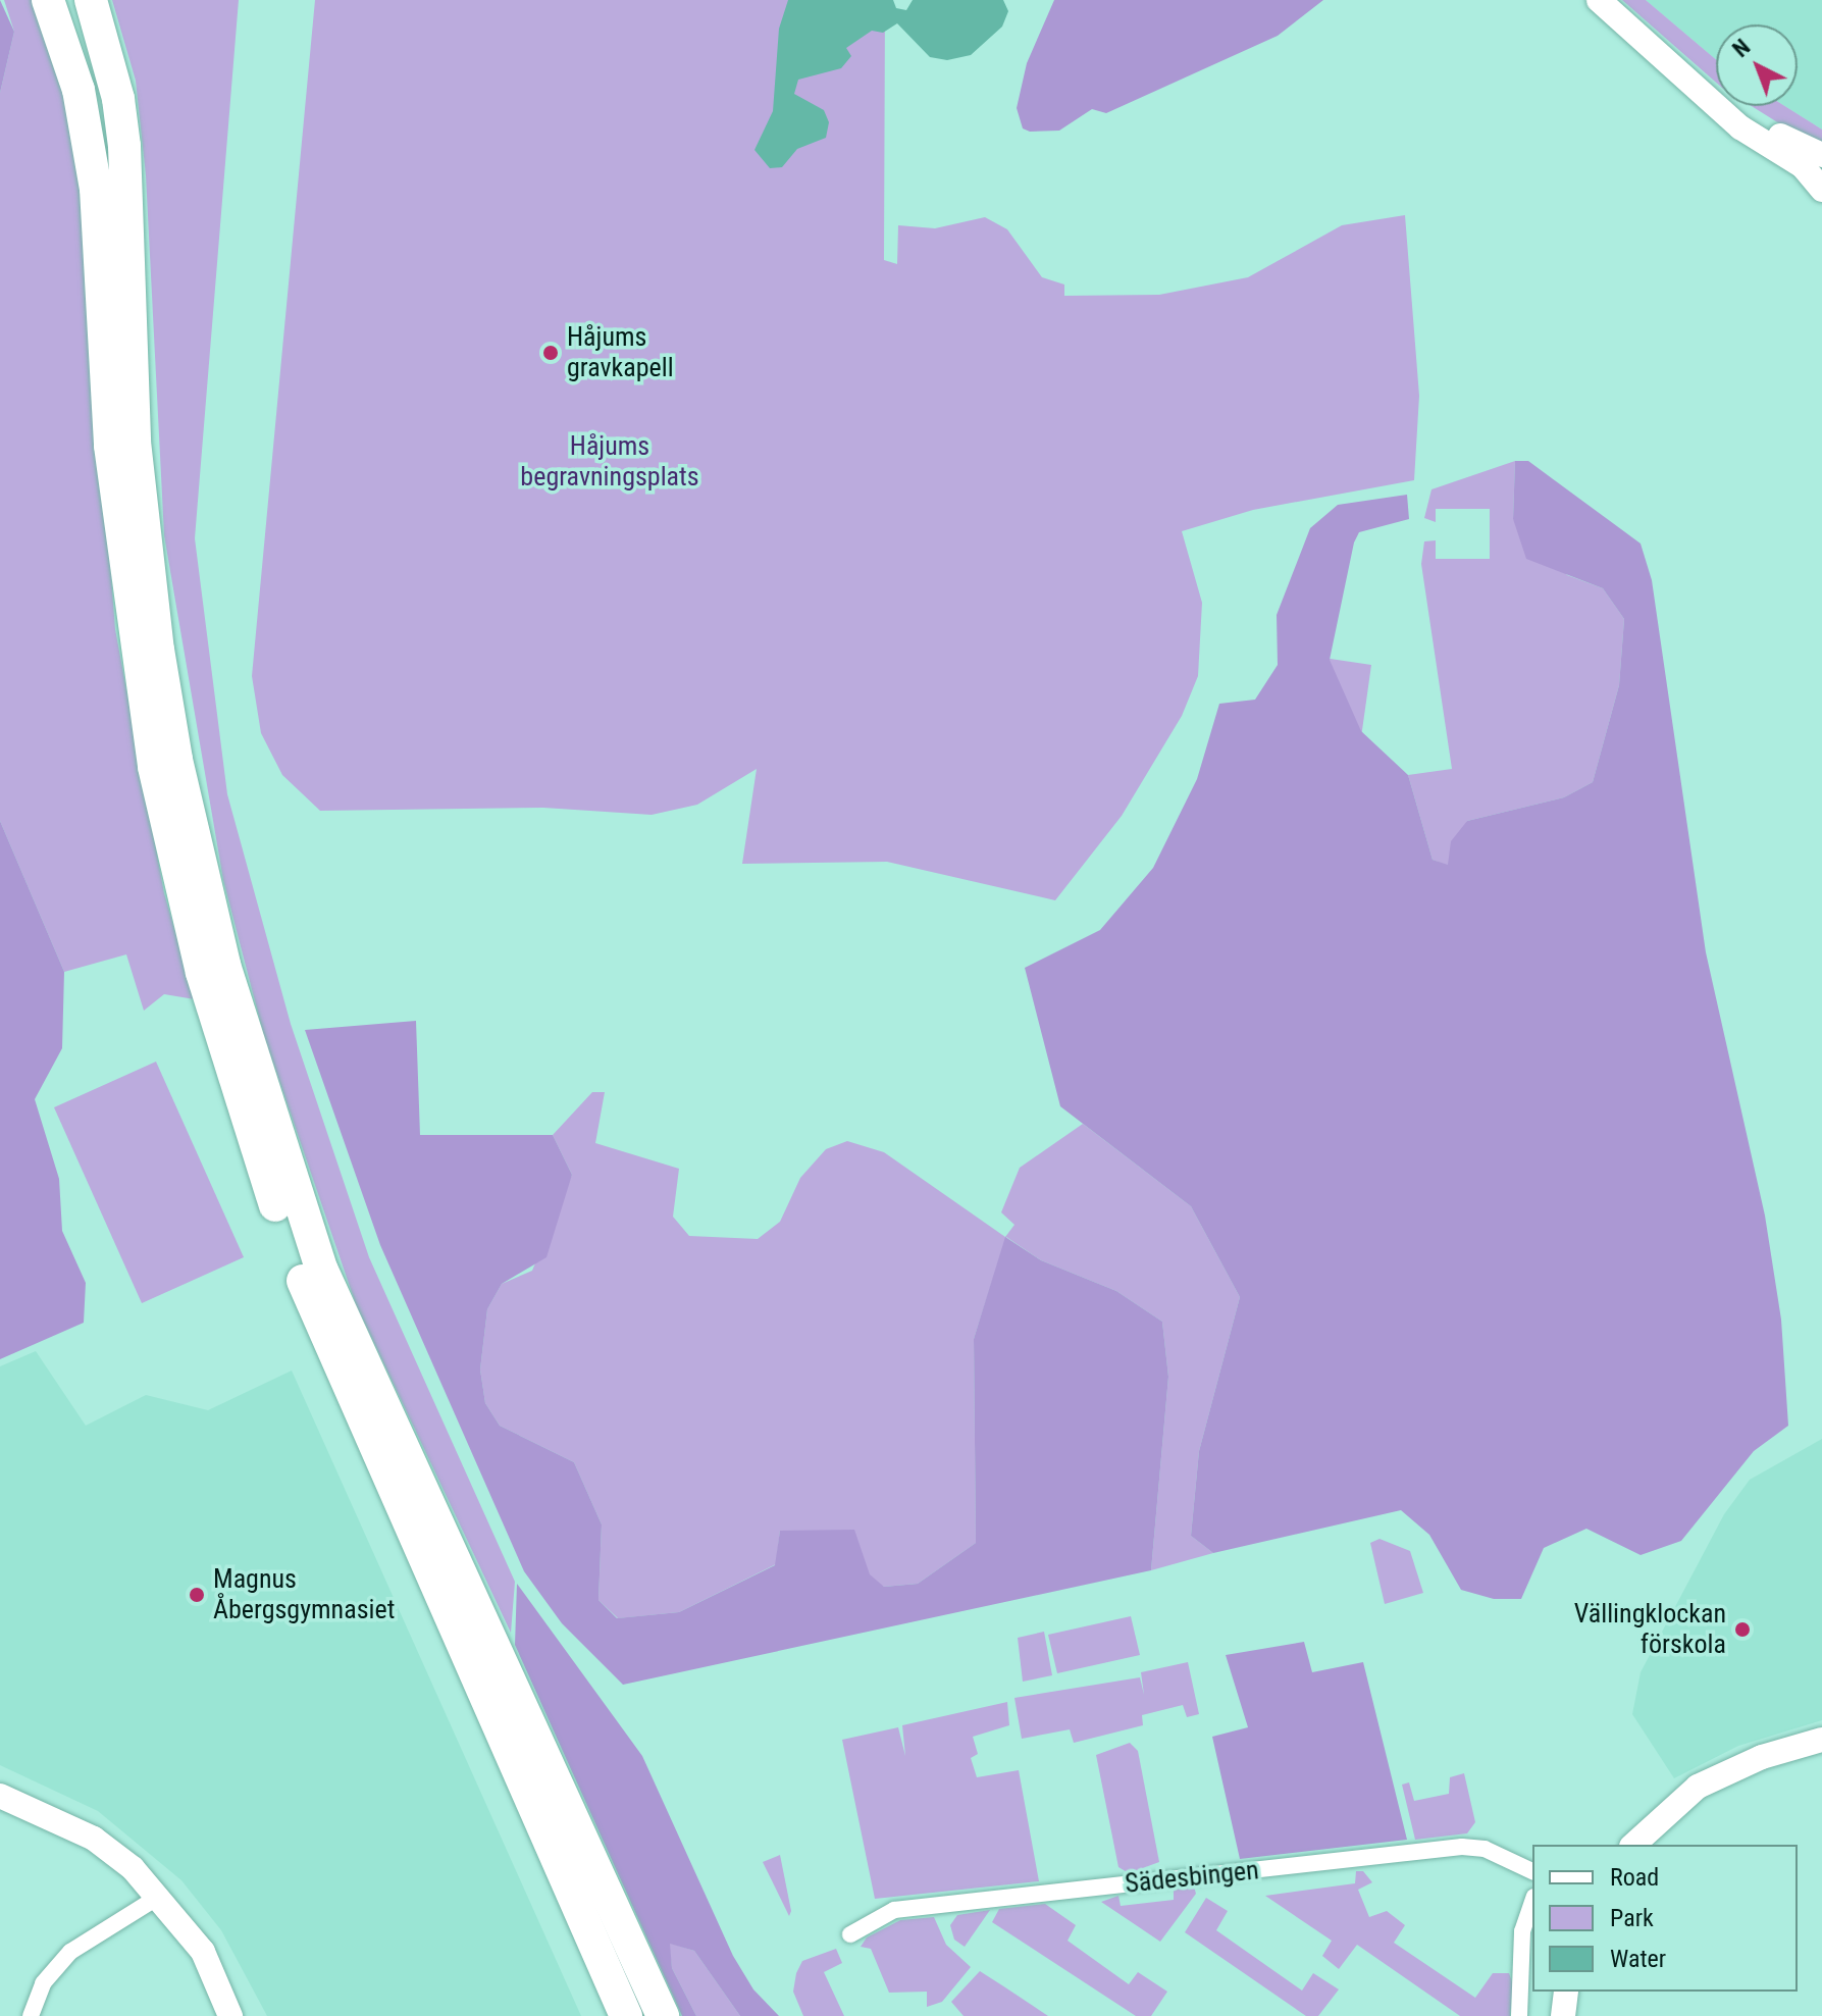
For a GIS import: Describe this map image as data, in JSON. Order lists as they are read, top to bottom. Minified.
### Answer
{"streets":{"street":["Sädesbingen"]},"parks":["Håjums begravningsplats"],"places":["Håjums gravkapell","Magnus Åbergsgymnasiet","Vällingklockan förskola"],"legend":["Road","Park","Water"],"north":"top left"}
